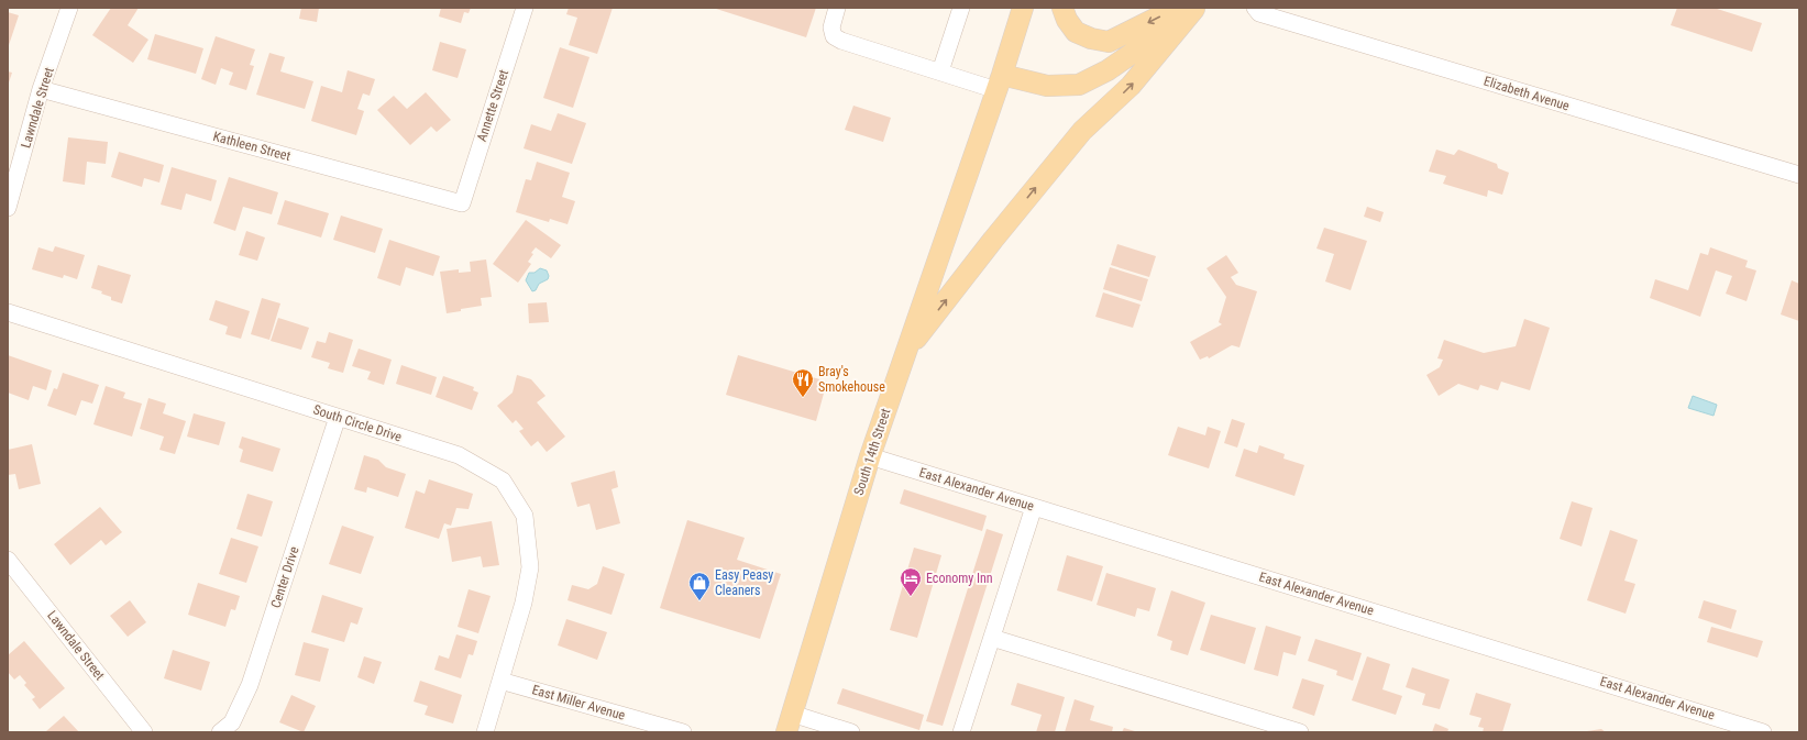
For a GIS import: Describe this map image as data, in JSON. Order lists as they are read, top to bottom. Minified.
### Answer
{"streets":{"main road":["South 14th Street"],"street":["Elizabeth Avenue","Annette Street","Lawndale Street","Kathleen Street","South Circle Drive","East Alexander Avenue","Center Drive","East Miller Avenue"]},"crossings":[["Annette Street","Kathleen Street"],["Lawndale Street","Kathleen Street"],["South Circle Drive","Center Drive"],["South Circle Drive","East Miller Avenue"],["South 14th Street","East Alexander Avenue"]],"places":{"restaurant":["Bray's Smokehouse"],"hotel":["Economy Inn"],"shop":["Easy Peasy Cleaners"]}}
